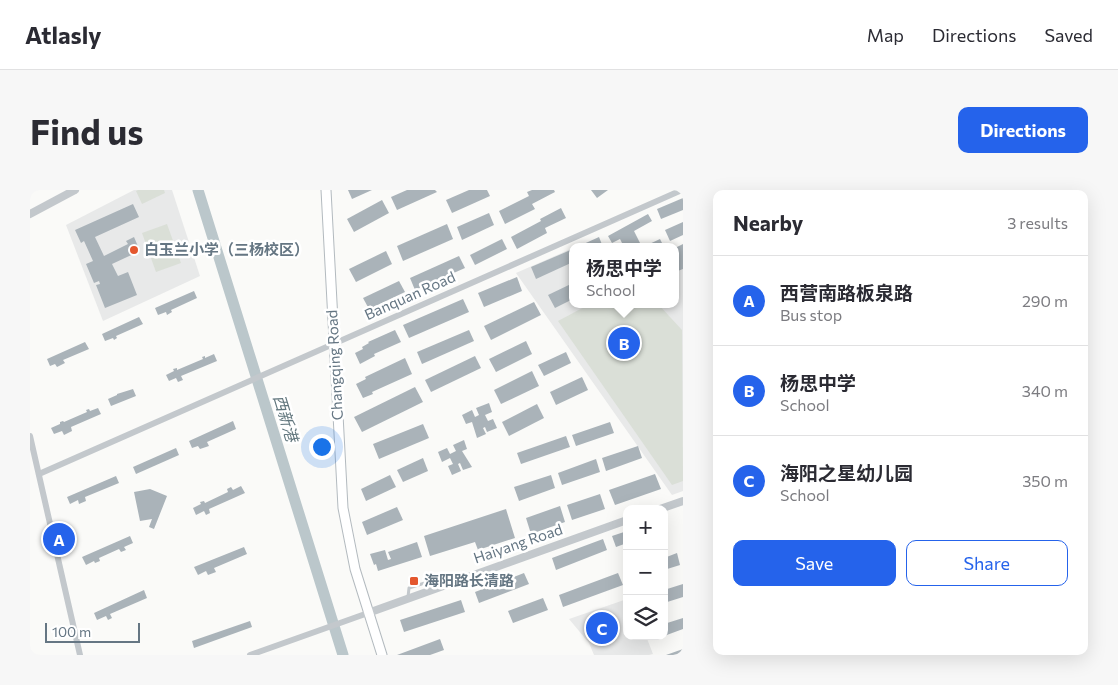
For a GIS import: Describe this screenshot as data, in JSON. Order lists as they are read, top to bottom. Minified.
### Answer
{"streets":{"main road":["Changqing Road"],"street":["Banquan Road","Haiyang Road"]},"crossings":[["Banquan Road","Changqing Road"],["Changqing Road","Haiyang Road"]],"water":["西新港"],"places":{"other":["白玉兰小学（三杨校区）"],"transit":["海阳路长清路"]},"scale_bar":"100 m","page":{"header":"Atlasly","nav":["Map","Directions","Saved"],"buttons":["Directions",["Save","Share"]],"title":"Find us","heading":["Nearby","3 results"],"popup":["杨思中学","School"],"list":[{"mark":"A","name":"西营南路板泉路","note":"Bus stop","value":"290 m"},{"mark":"B","name":"杨思中学","note":"School","value":"340 m"},{"mark":"C","name":"海阳之星幼儿园","note":"School","value":"350 m"}],"pins":["B","A","C"],"map_buttons":["+","−"],"scale":"100 m"}}
